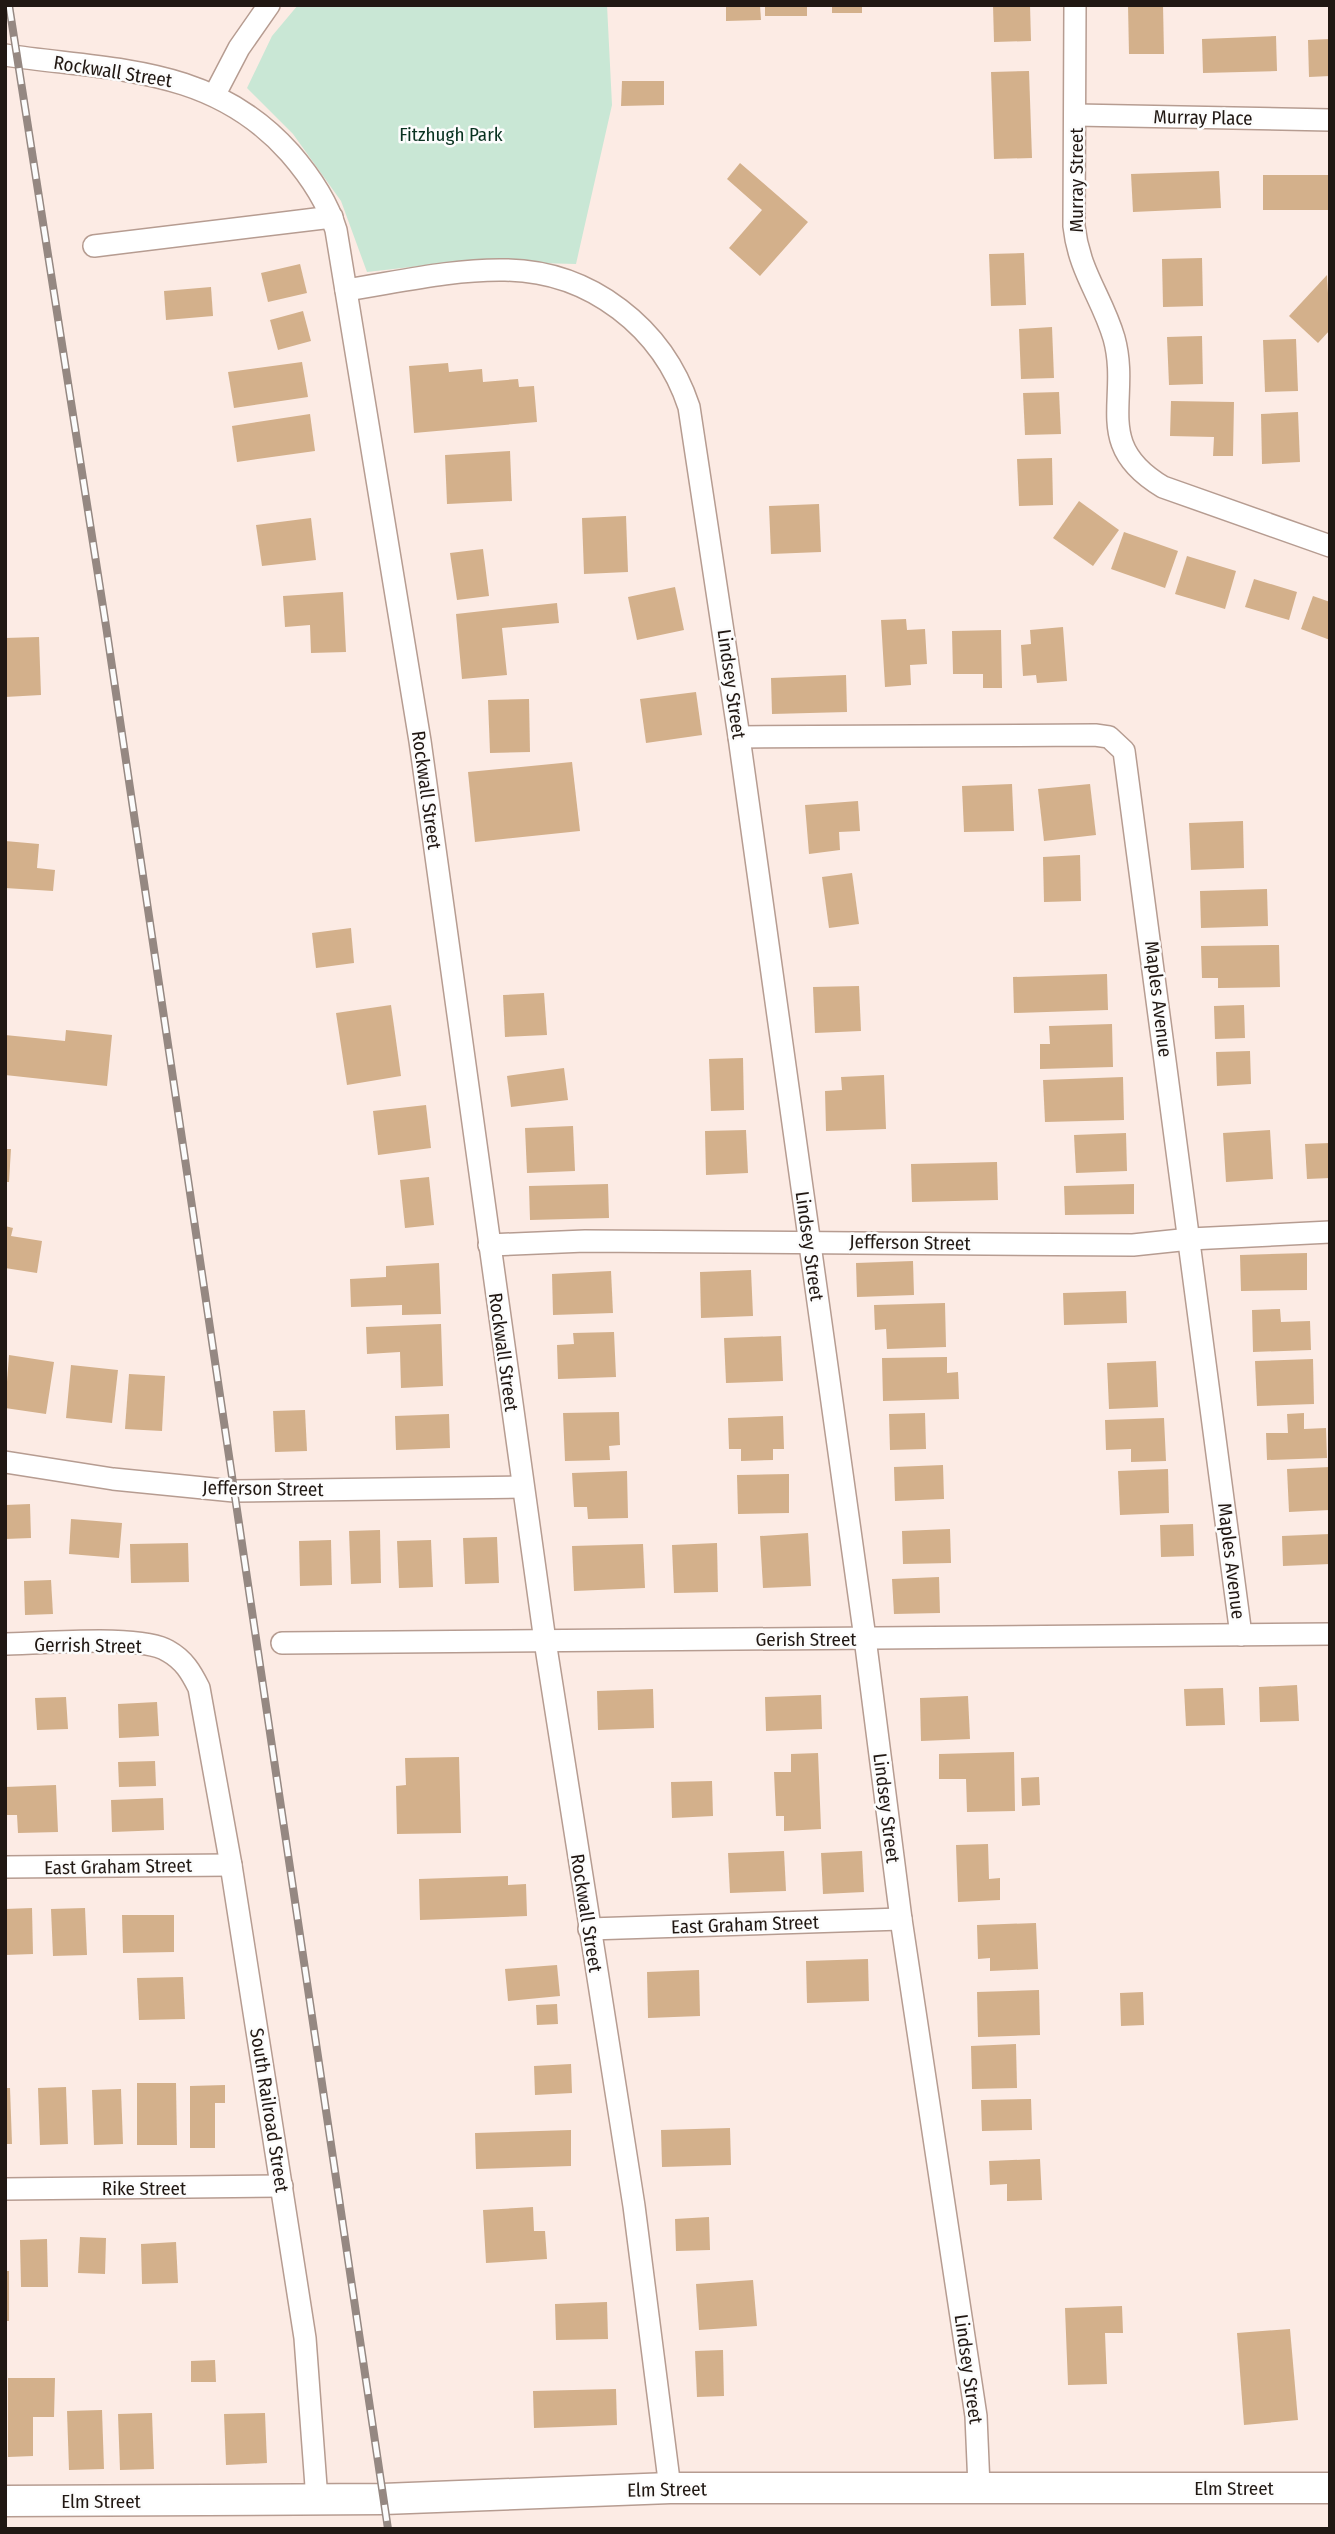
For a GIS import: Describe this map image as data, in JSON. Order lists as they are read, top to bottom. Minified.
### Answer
{"streets":{"main road":["Elm Street"],"street":["Rockwall Street","Murray Place","Murray Street","Lindsey Street","Maples Avenue","Jefferson Street","Gerish Street","Gerrish Street","East Graham Street","South Railroad Street","Rike Street"]},"crossings":[["Rockwall Street","Lindsey Street"],["Rockwall Street","Jefferson Street"],["Rockwall Street","Gerish Street"],["Rockwall Street","East Graham Street"],["Rockwall Street","Elm Street"],["Murray Place","Murray Street"],["Lindsey Street","Maples Avenue"],["Lindsey Street","Jefferson Street"],["Lindsey Street","Gerish Street"],["Lindsey Street","East Graham Street"],["Lindsey Street","Elm Street"],["Maples Avenue","Jefferson Street"],["Maples Avenue","Gerish Street"],["Gerrish Street","South Railroad Street"],["East Graham Street","South Railroad Street"],["South Railroad Street","Rike Street"],["South Railroad Street","Elm Street"]],"parks":["Fitzhugh Park"]}
